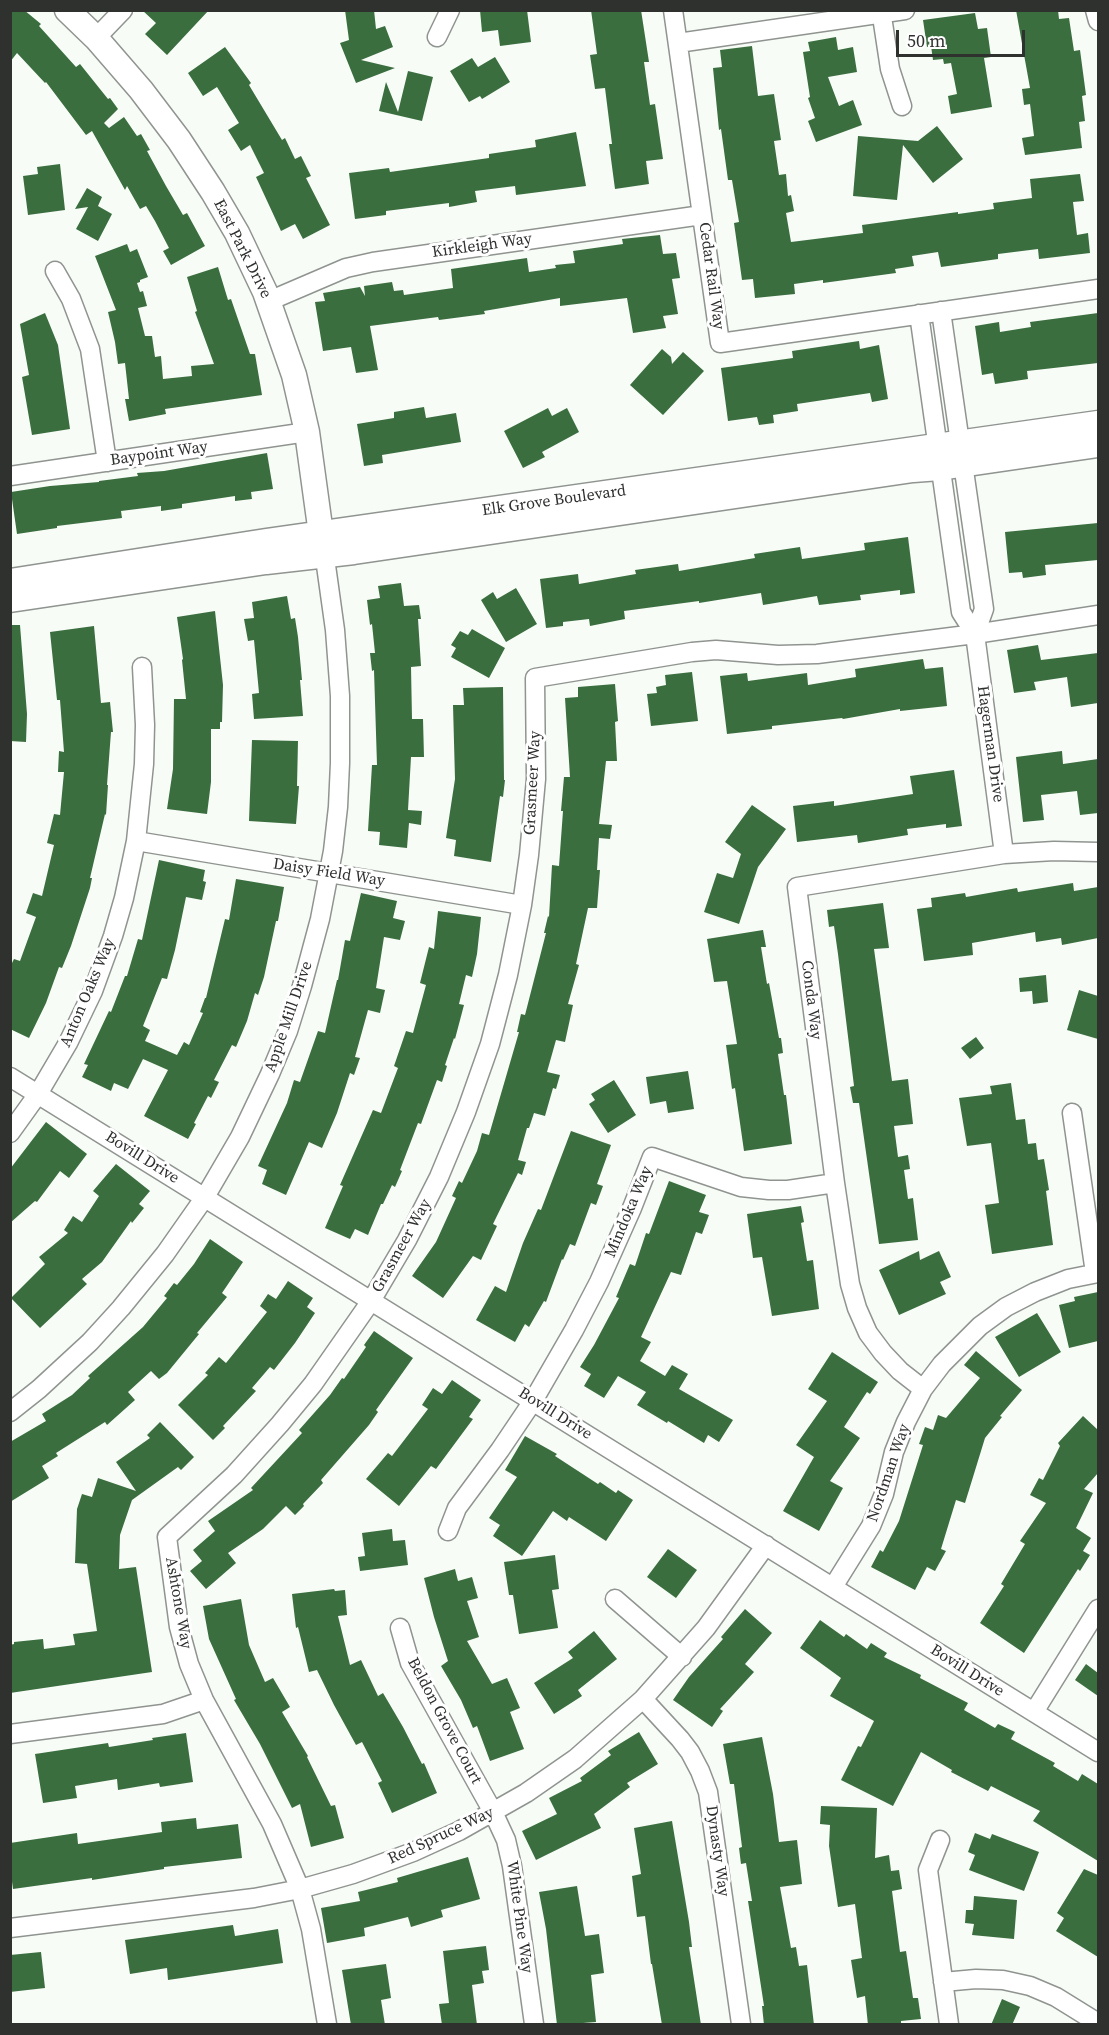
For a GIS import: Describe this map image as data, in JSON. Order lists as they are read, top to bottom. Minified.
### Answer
{"streets":{"main road":["East Park Drive","Elk Grove Boulevard"],"street":["Kirkleigh Way","Cedar Rail Way","Baypoint Way","Hagerman Drive","Grasmeer Way","Daisy Field Way","Anton Oaks Way","Conda Way","Apple Mill Drive","Bovill Drive","Mindoka Way","Nordman Way","Ashtone Way","Beldon Grove Court","Red Spruce Way","Dynasty Way","White Pine Way"]},"crossings":[["Kirkleigh Way","East Park Drive"],["Kirkleigh Way","Cedar Rail Way"],["East Park Drive","Baypoint Way"],["East Park Drive","Elk Grove Boulevard"],["East Park Drive","Apple Mill Drive"],["Elk Grove Boulevard","Hagerman Drive"],["Elk Grove Boulevard","Apple Mill Drive"],["Hagerman Drive","Grasmeer Way"],["Hagerman Drive","Conda Way"],["Grasmeer Way","Daisy Field Way"],["Grasmeer Way","Bovill Drive"],["Grasmeer Way","Ashtone Way"],["Daisy Field Way","Anton Oaks Way"],["Daisy Field Way","Apple Mill Drive"],["Anton Oaks Way","Bovill Drive"],["Conda Way","Mindoka Way"],["Conda Way","Nordman Way"],["Apple Mill Drive","Bovill Drive"],["Bovill Drive","Mindoka Way"],["Bovill Drive","Nordman Way"],["Bovill Drive","Ashtone Way"],["Bovill Drive","Red Spruce Way"],["Ashtone Way","Red Spruce Way"],["Beldon Grove Court","Red Spruce Way"],["Beldon Grove Court","White Pine Way"],["Red Spruce Way","Dynasty Way"],["Red Spruce Way","White Pine Way"]],"scale_bar":"50 m"}
